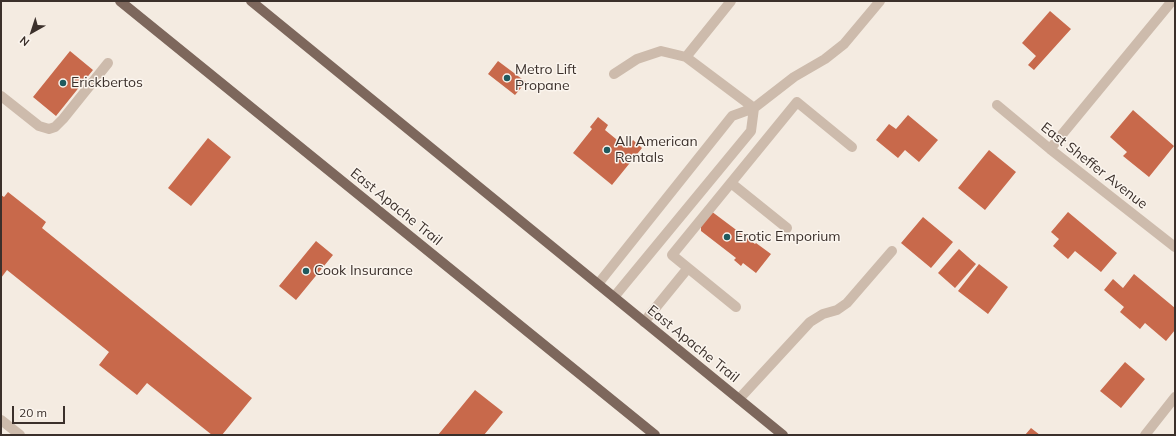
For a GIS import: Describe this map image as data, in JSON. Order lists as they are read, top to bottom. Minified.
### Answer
{"streets":{"main road":["East Apache Trail"],"street":["East Sheffer Avenue"]},"places":["Metro Lift Propane","Erickbertos","All American Rentals","Erotic Emporium","Cook Insurance"],"scale_bar":"20 m","north":"bottom left"}
